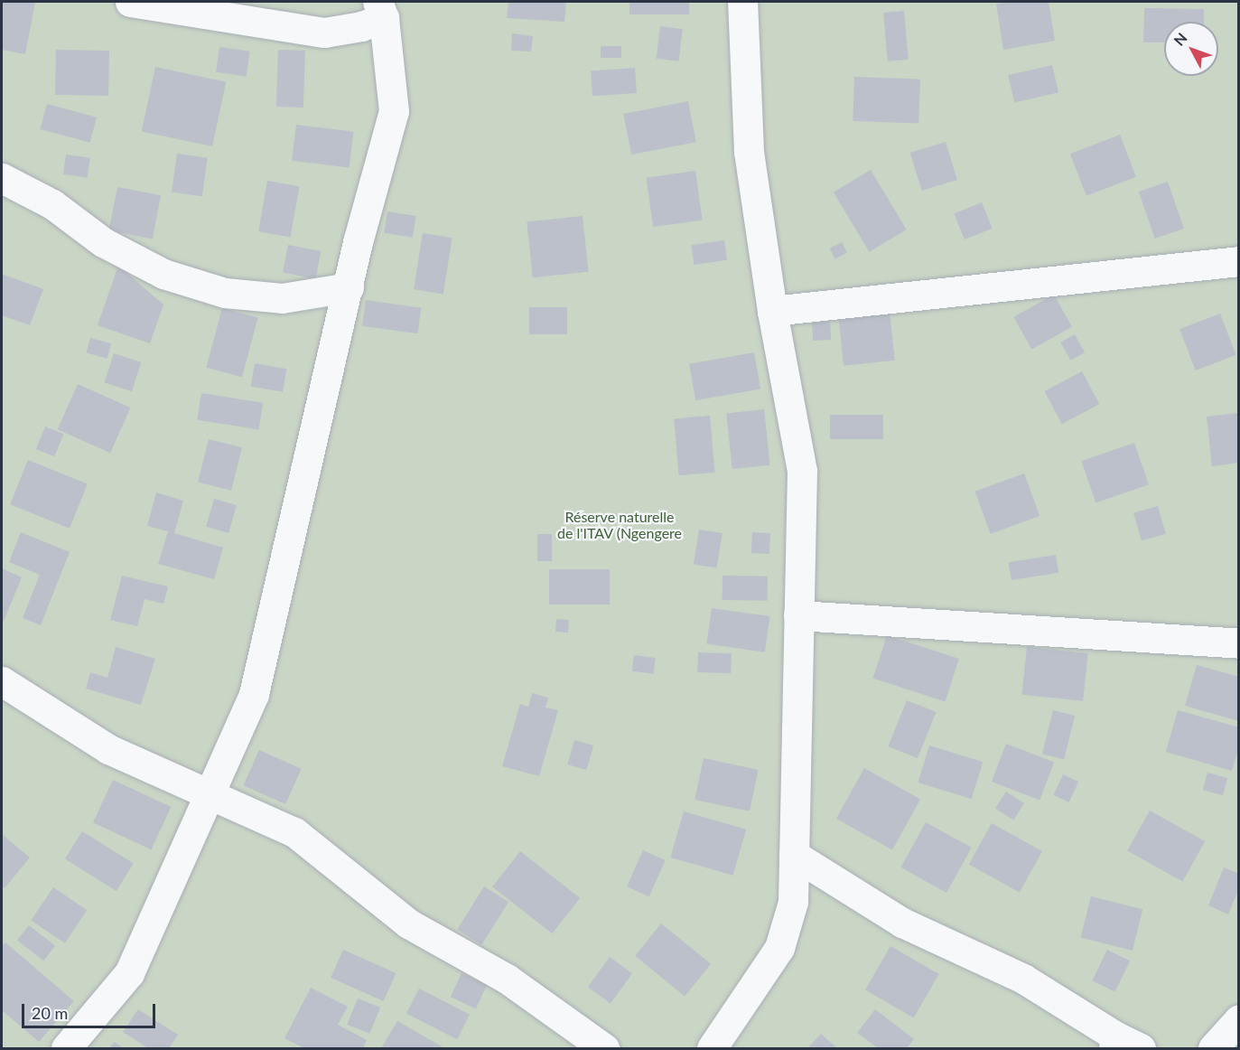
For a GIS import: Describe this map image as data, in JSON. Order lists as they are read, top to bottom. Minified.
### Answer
{"parks":["Réserve naturelle de l'ITAV (Ngengere"],"scale_bar":"20 m","north":"top left"}
